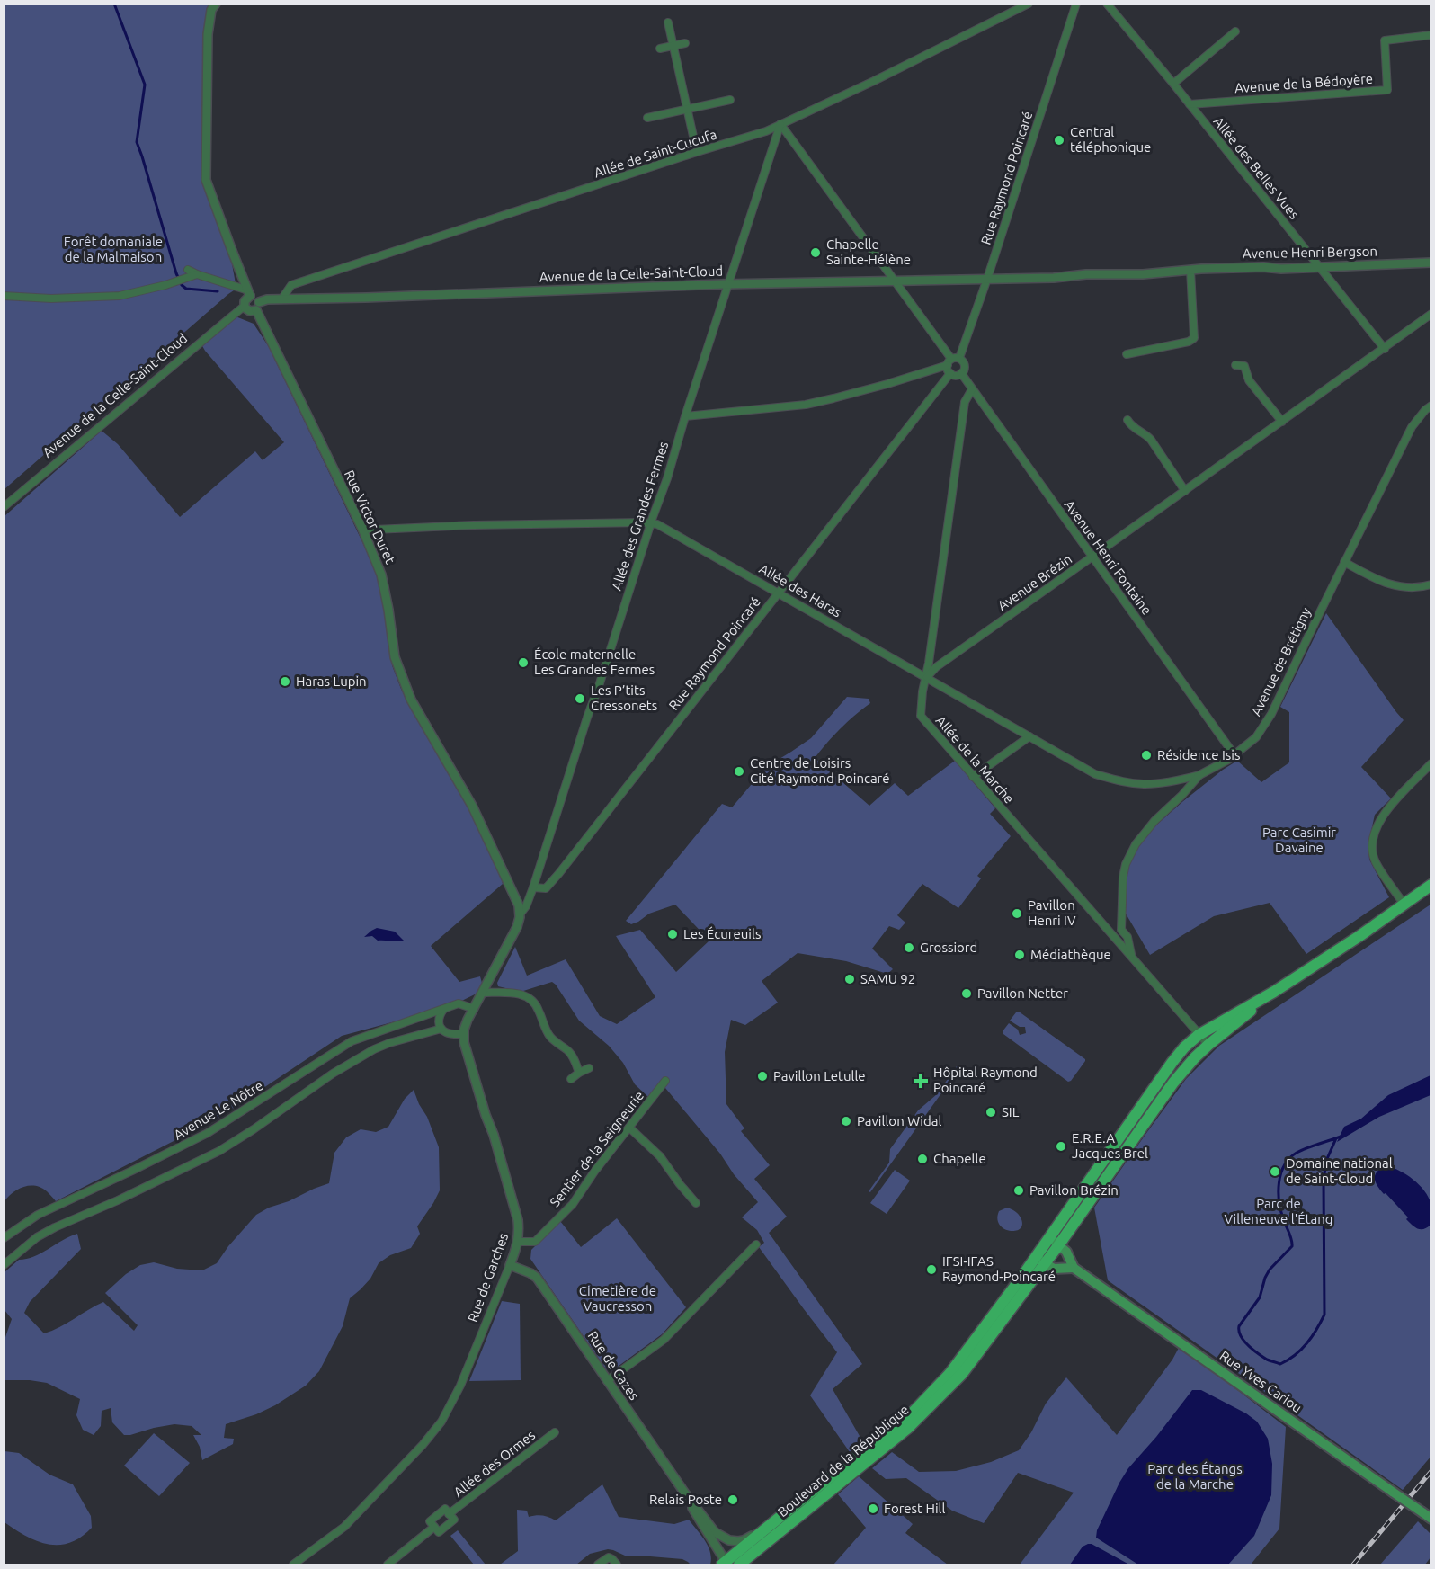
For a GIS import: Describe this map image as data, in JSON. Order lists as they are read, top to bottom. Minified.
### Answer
{"streets":{"main road":["Rue Yves Cariou","Boulevard de la République"],"street":["Avenue de la Bédoyère","Allée de Saint-Cucufa","Allée des Belles Vues","Rue Raymond Poincaré","Avenue Henri Bergson","Avenue de la Celle-Saint-Cloud","Allée des Grandes Fermes","Rue Victor Duret","Avenue Henri Fontaine","Avenue Brézin","Allée des Haras","Avenue de Brétigny","Allée de la Marche","Avenue Le Nôtre","Sentier de la Seigneurie","Rue de Garches","Rue de Cazes","Allée des Ormes"]},"crossings":[["Avenue de la Bédoyère","Allée des Belles Vues"],["Allée de Saint-Cucufa","Avenue de la Celle-Saint-Cloud"],["Allée de Saint-Cucufa","Allée des Grandes Fermes"],["Allée des Belles Vues","Avenue Henri Bergson"],["Allée des Belles Vues","Avenue Brézin"],["Rue Raymond Poincaré","Avenue de la Celle-Saint-Cloud"],["Rue Raymond Poincaré","Allée des Grandes Fermes"],["Rue Raymond Poincaré","Avenue Henri Fontaine"],["Rue Raymond Poincaré","Allée des Haras"],["Avenue Henri Bergson","Avenue de la Celle-Saint-Cloud"],["Avenue de la Celle-Saint-Cloud","Allée des Grandes Fermes"],["Avenue de la Celle-Saint-Cloud","Rue Victor Duret"],["Allée des Grandes Fermes","Rue Victor Duret"],["Allée des Grandes Fermes","Allée des Haras"],["Rue Victor Duret","Allée des Haras"],["Avenue Henri Fontaine","Avenue Brézin"],["Avenue Henri Fontaine","Avenue de Brétigny"],["Avenue Henri Fontaine","Allée de la Marche"],["Avenue Brézin","Allée des Haras"],["Avenue Brézin","Allée de la Marche"],["Allée des Haras","Avenue de Brétigny"],["Allée des Haras","Allée de la Marche"],["Avenue de Brétigny","Allée de la Marche"],["Allée de la Marche","Boulevard de la République"],["Sentier de la Seigneurie","Rue de Garches"],["Rue de Garches","Rue de Cazes"],["Rue de Cazes","Boulevard de la République"]],"parks":["Forêt domaniale de la Malmaison","Parc Casimir Davaine","Parc de Villeneuve l'Étang","Cimetière de Vaucresson","Parc des Étangs de la Marche"],"places":{"other":["Central téléphonique","Chapelle Sainte-Hélène","École maternelle Les Grandes Fermes","Haras Lupin","Les P’tits Cressonets","Résidence Isis","Centre de Loisirs Cité Raymond Poincaré","Pavillon Henri IV","Les Écureuils","Grossiord","Médiathèque","SAMU 92","Pavillon Netter","Pavillon Letulle","SIL","Pavillon Widal","E.R.E.A Jacques Brel","Chapelle","Domaine national de Saint-Cloud","Pavillon Brézin","IFSI-IFAS Raymond-Poincaré","Relais Poste","Forest Hill"],"health":["Hôpital Raymond Poincaré"]}}
